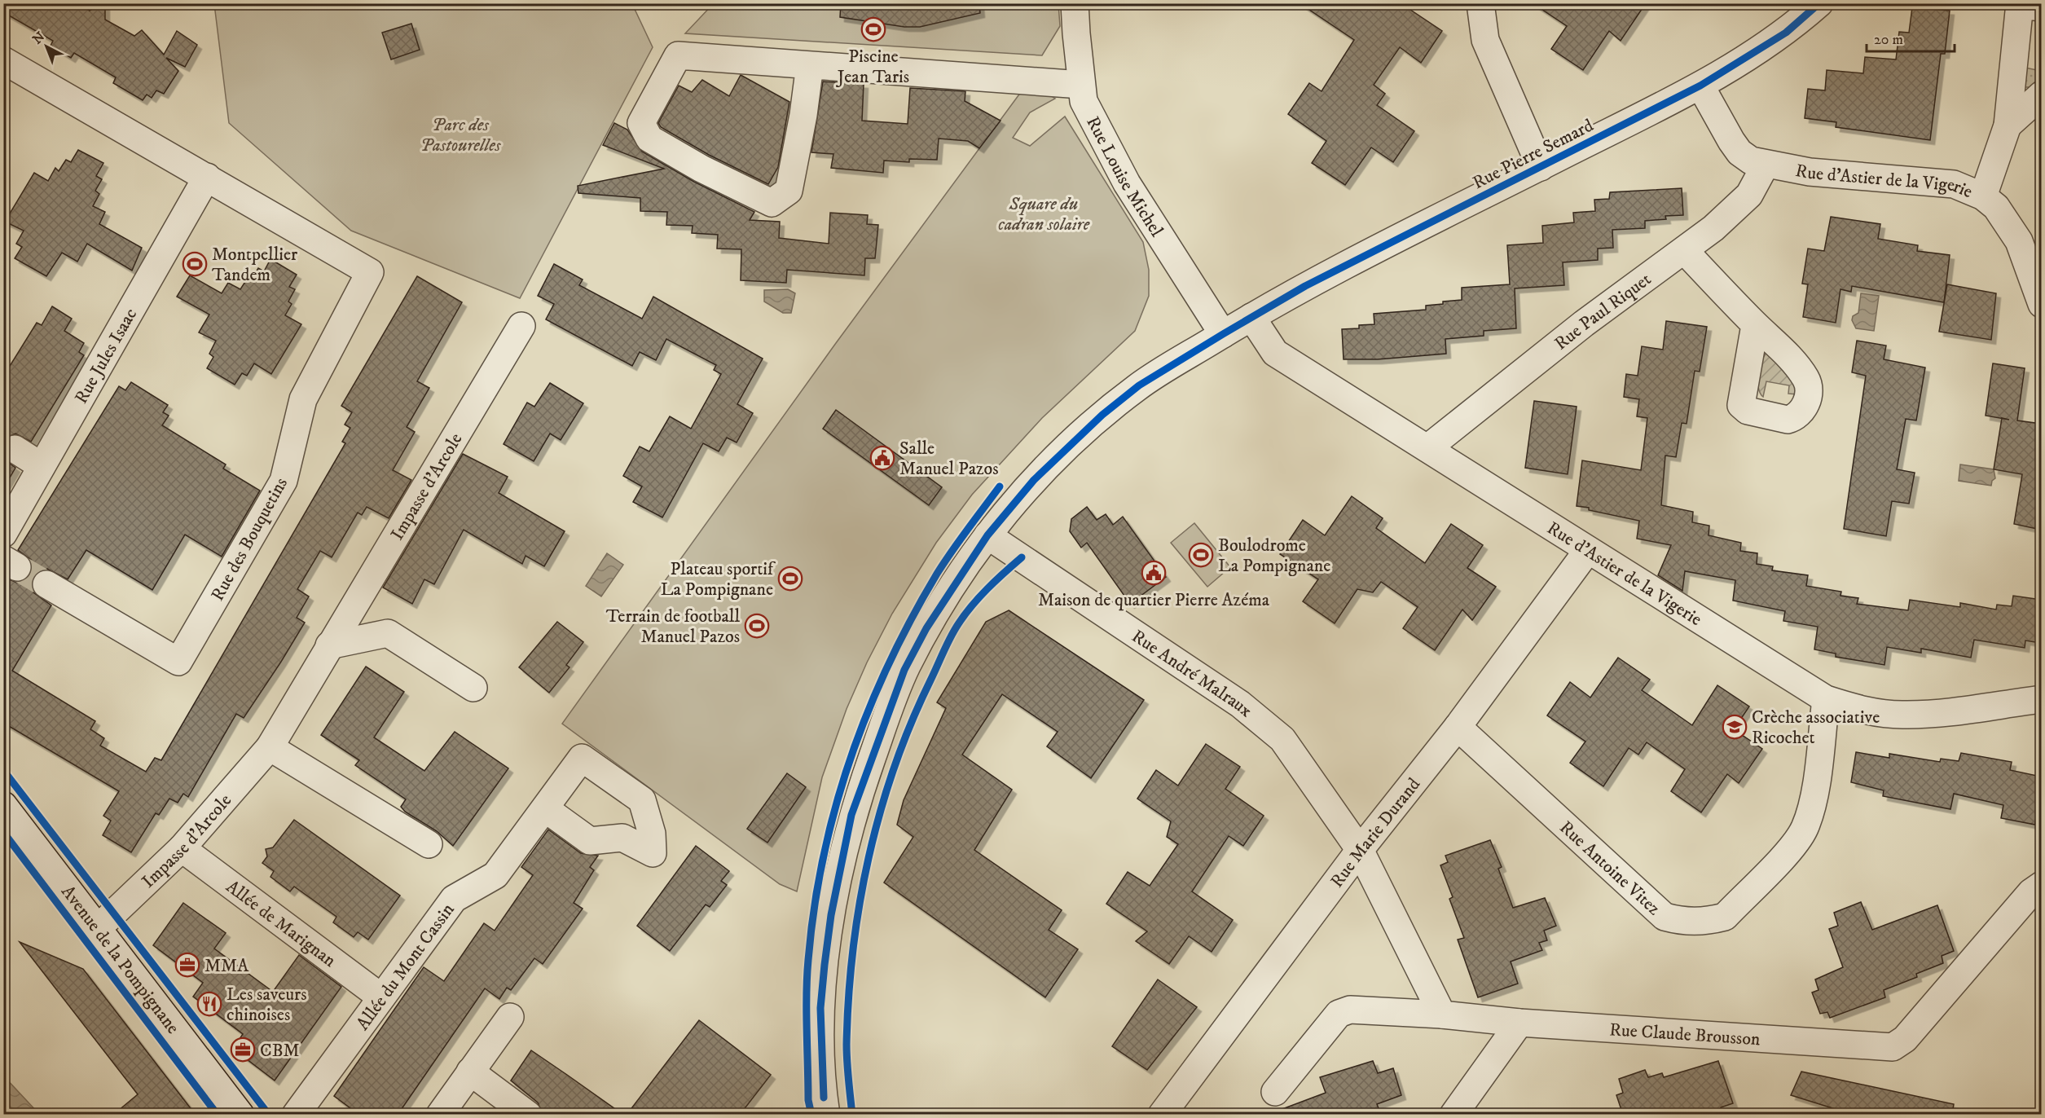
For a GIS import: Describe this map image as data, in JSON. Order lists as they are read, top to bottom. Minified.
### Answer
{"streets":{"street":["Rue Pierre Semard","Rue Louise Michel","Rue d'Astier de la Vigerie","Rue Paul Riquet","Rue Jules Isaac","Impasse d'Arcole","Rue des Bouquetins","Rue André Malraux","Rue Marie Durand","Rue Antoine Vitez","Allée de Marignan","Avenue de la Pompignane","Allée du Mont Cassin","Rue Claude Brousson"]},"crossings":[["Rue Pierre Semard","Rue Louise Michel"],["Rue Pierre Semard","Rue d'Astier de la Vigerie"],["Rue Pierre Semard","Rue André Malraux"],["Rue d'Astier de la Vigerie","Rue Paul Riquet"],["Rue d'Astier de la Vigerie","Rue Marie Durand"],["Rue d'Astier de la Vigerie","Rue Antoine Vitez"],["Rue Jules Isaac","Rue des Bouquetins"],["Impasse d'Arcole","Allée de Marignan"],["Impasse d'Arcole","Avenue de la Pompignane"],["Rue André Malraux","Rue Marie Durand"],["Rue Marie Durand","Rue Antoine Vitez"],["Allée de Marignan","Allée du Mont Cassin"]],"parks":["Parc des Pastourelles","Square du cadran solaire"],"places":{"sports":["Piscine Jean Taris","Montpellier Tandem","Boulodrome La Pompignane","Plateau sportif La Pompignane","Terrain de football Manuel Pazos"],"public building":["Salle Manuel Pazos","Maison de quartier Pierre Azéma"],"school or university":["Crèche associative Ricochet"],"office":["MMA","CBM"],"restaurant":["Les saveurs chinoises"]},"scale_bar":"20 m","north":"top left"}
